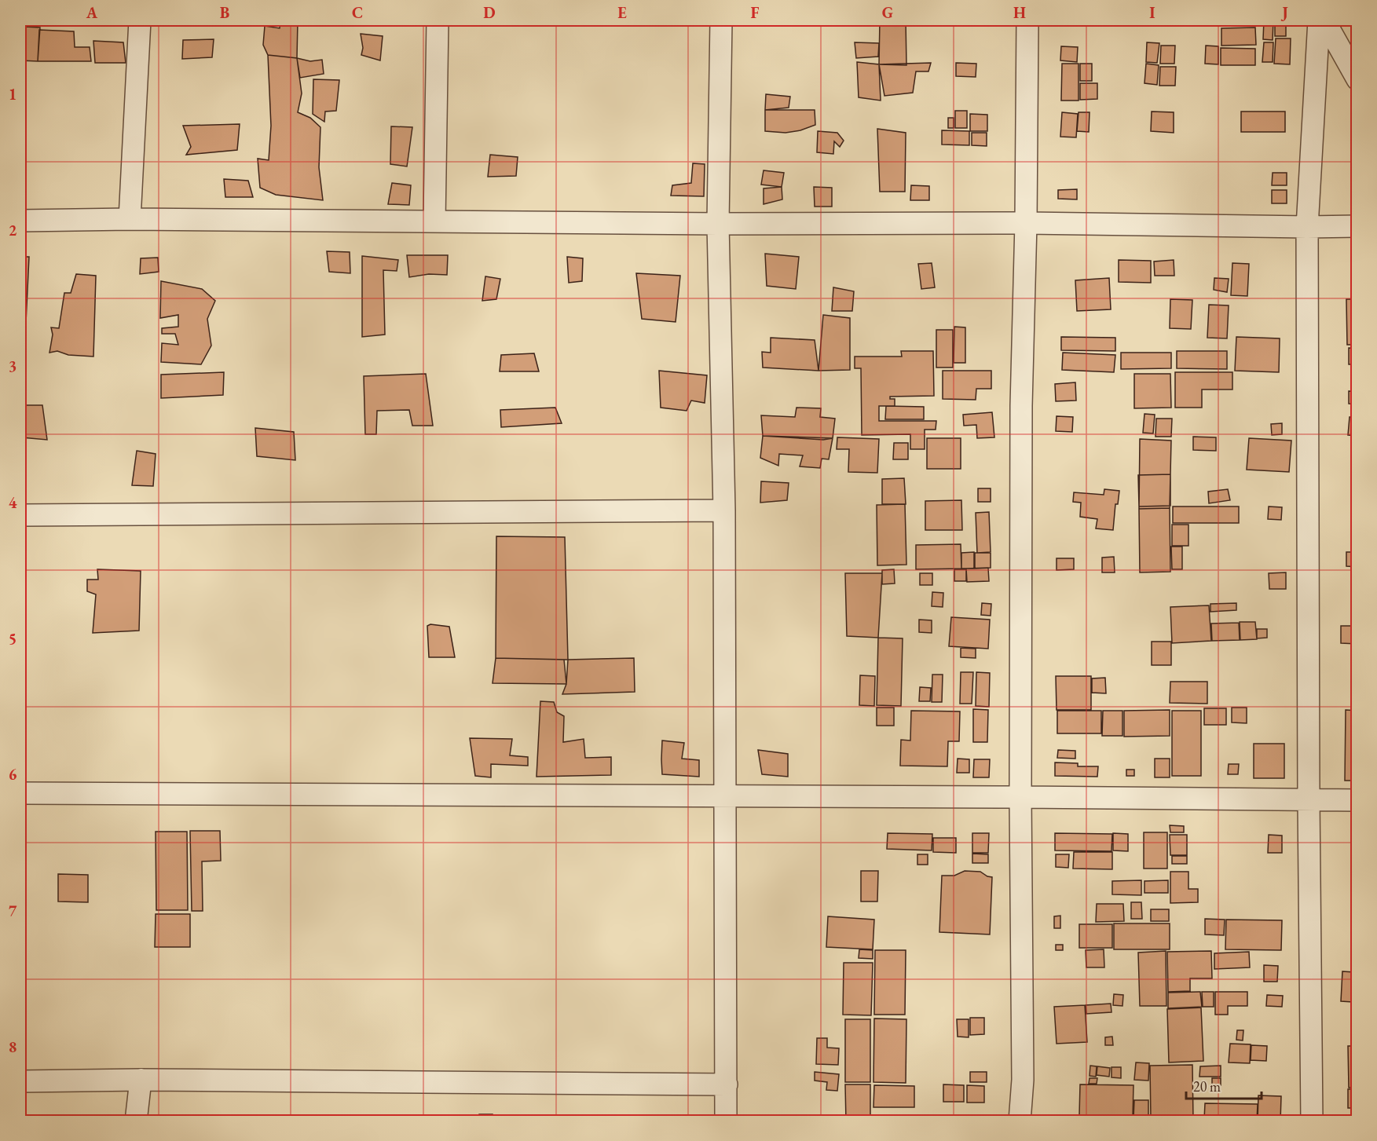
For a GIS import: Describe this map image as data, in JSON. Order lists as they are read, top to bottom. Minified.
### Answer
{"scale_bar":"20 m","grid":{"columns":["A","B","C","D","E","F","G","H","I","J"],"rows":["1","2","3","4","5","6","7","8"]}}
